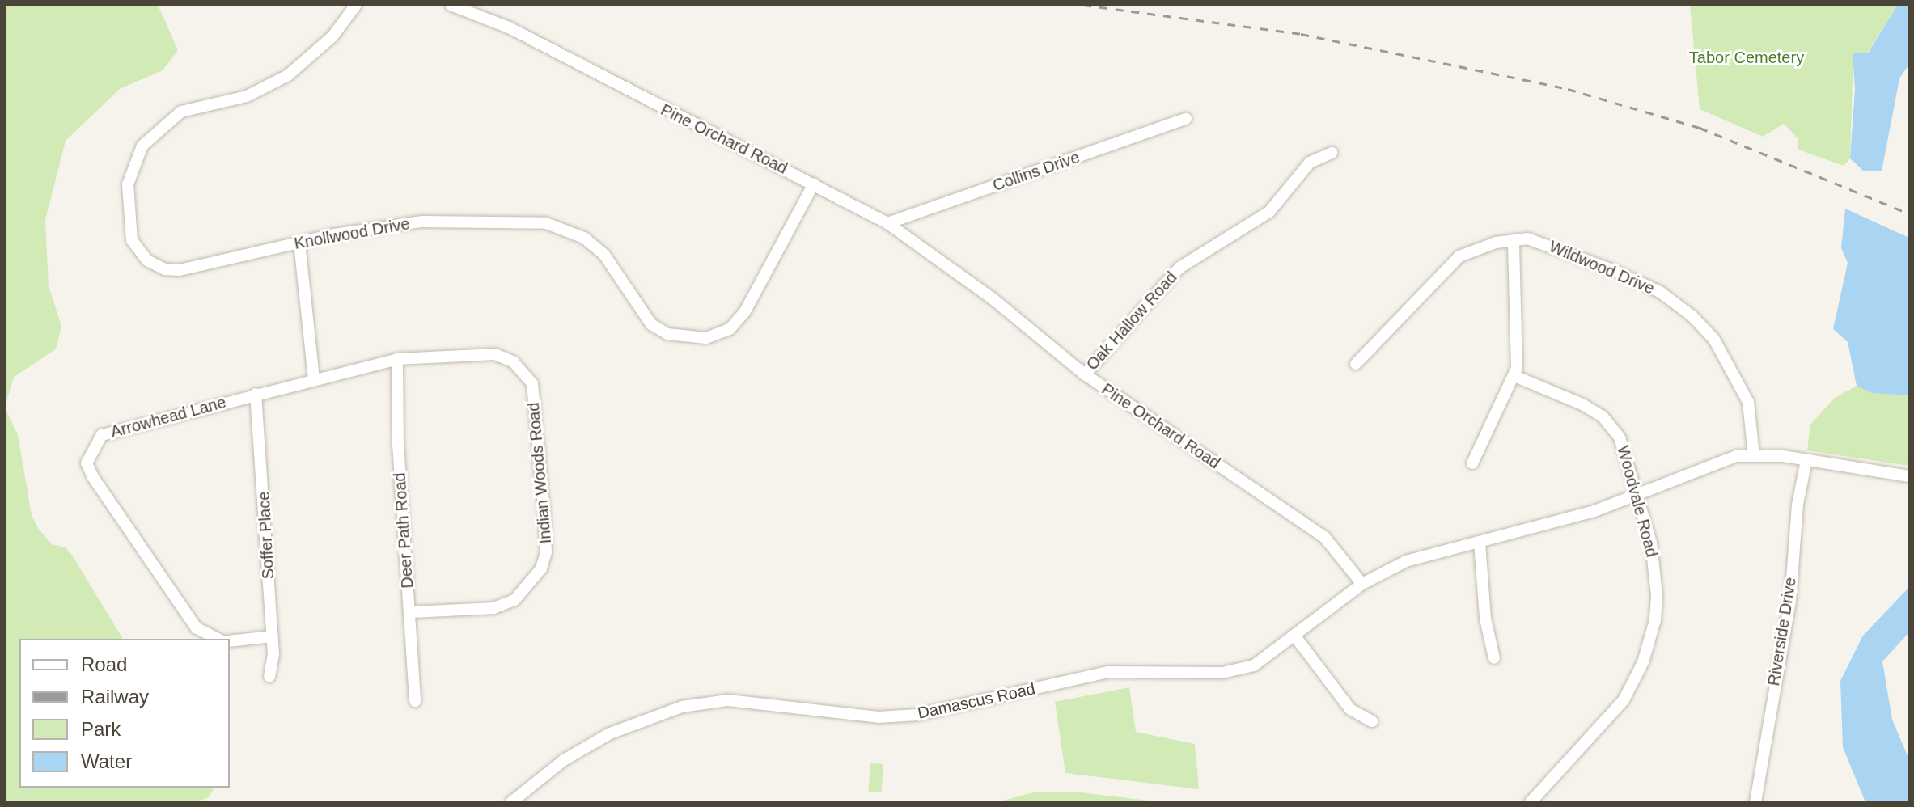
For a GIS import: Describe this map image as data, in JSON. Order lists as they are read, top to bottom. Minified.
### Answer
{"streets":{"street":["Pine Orchard Road","Collins Drive","Knollwood Drive","Wildwood Drive","Oak Hallow Road","Arrowhead Lane","Indian Woods Road","Woodvale Road","Deer Path Road","Soffer Place","Riverside Drive","Damascus Road"]},"crossings":[["Pine Orchard Road","Collins Drive"],["Pine Orchard Road","Knollwood Drive"],["Pine Orchard Road","Oak Hallow Road"],["Pine Orchard Road","Damascus Road"],["Arrowhead Lane","Indian Woods Road"],["Arrowhead Lane","Soffer Place"],["Indian Woods Road","Deer Path Road"]],"parks":["Tabor Cemetery"],"legend":["Road","Railway","Park","Water"]}
